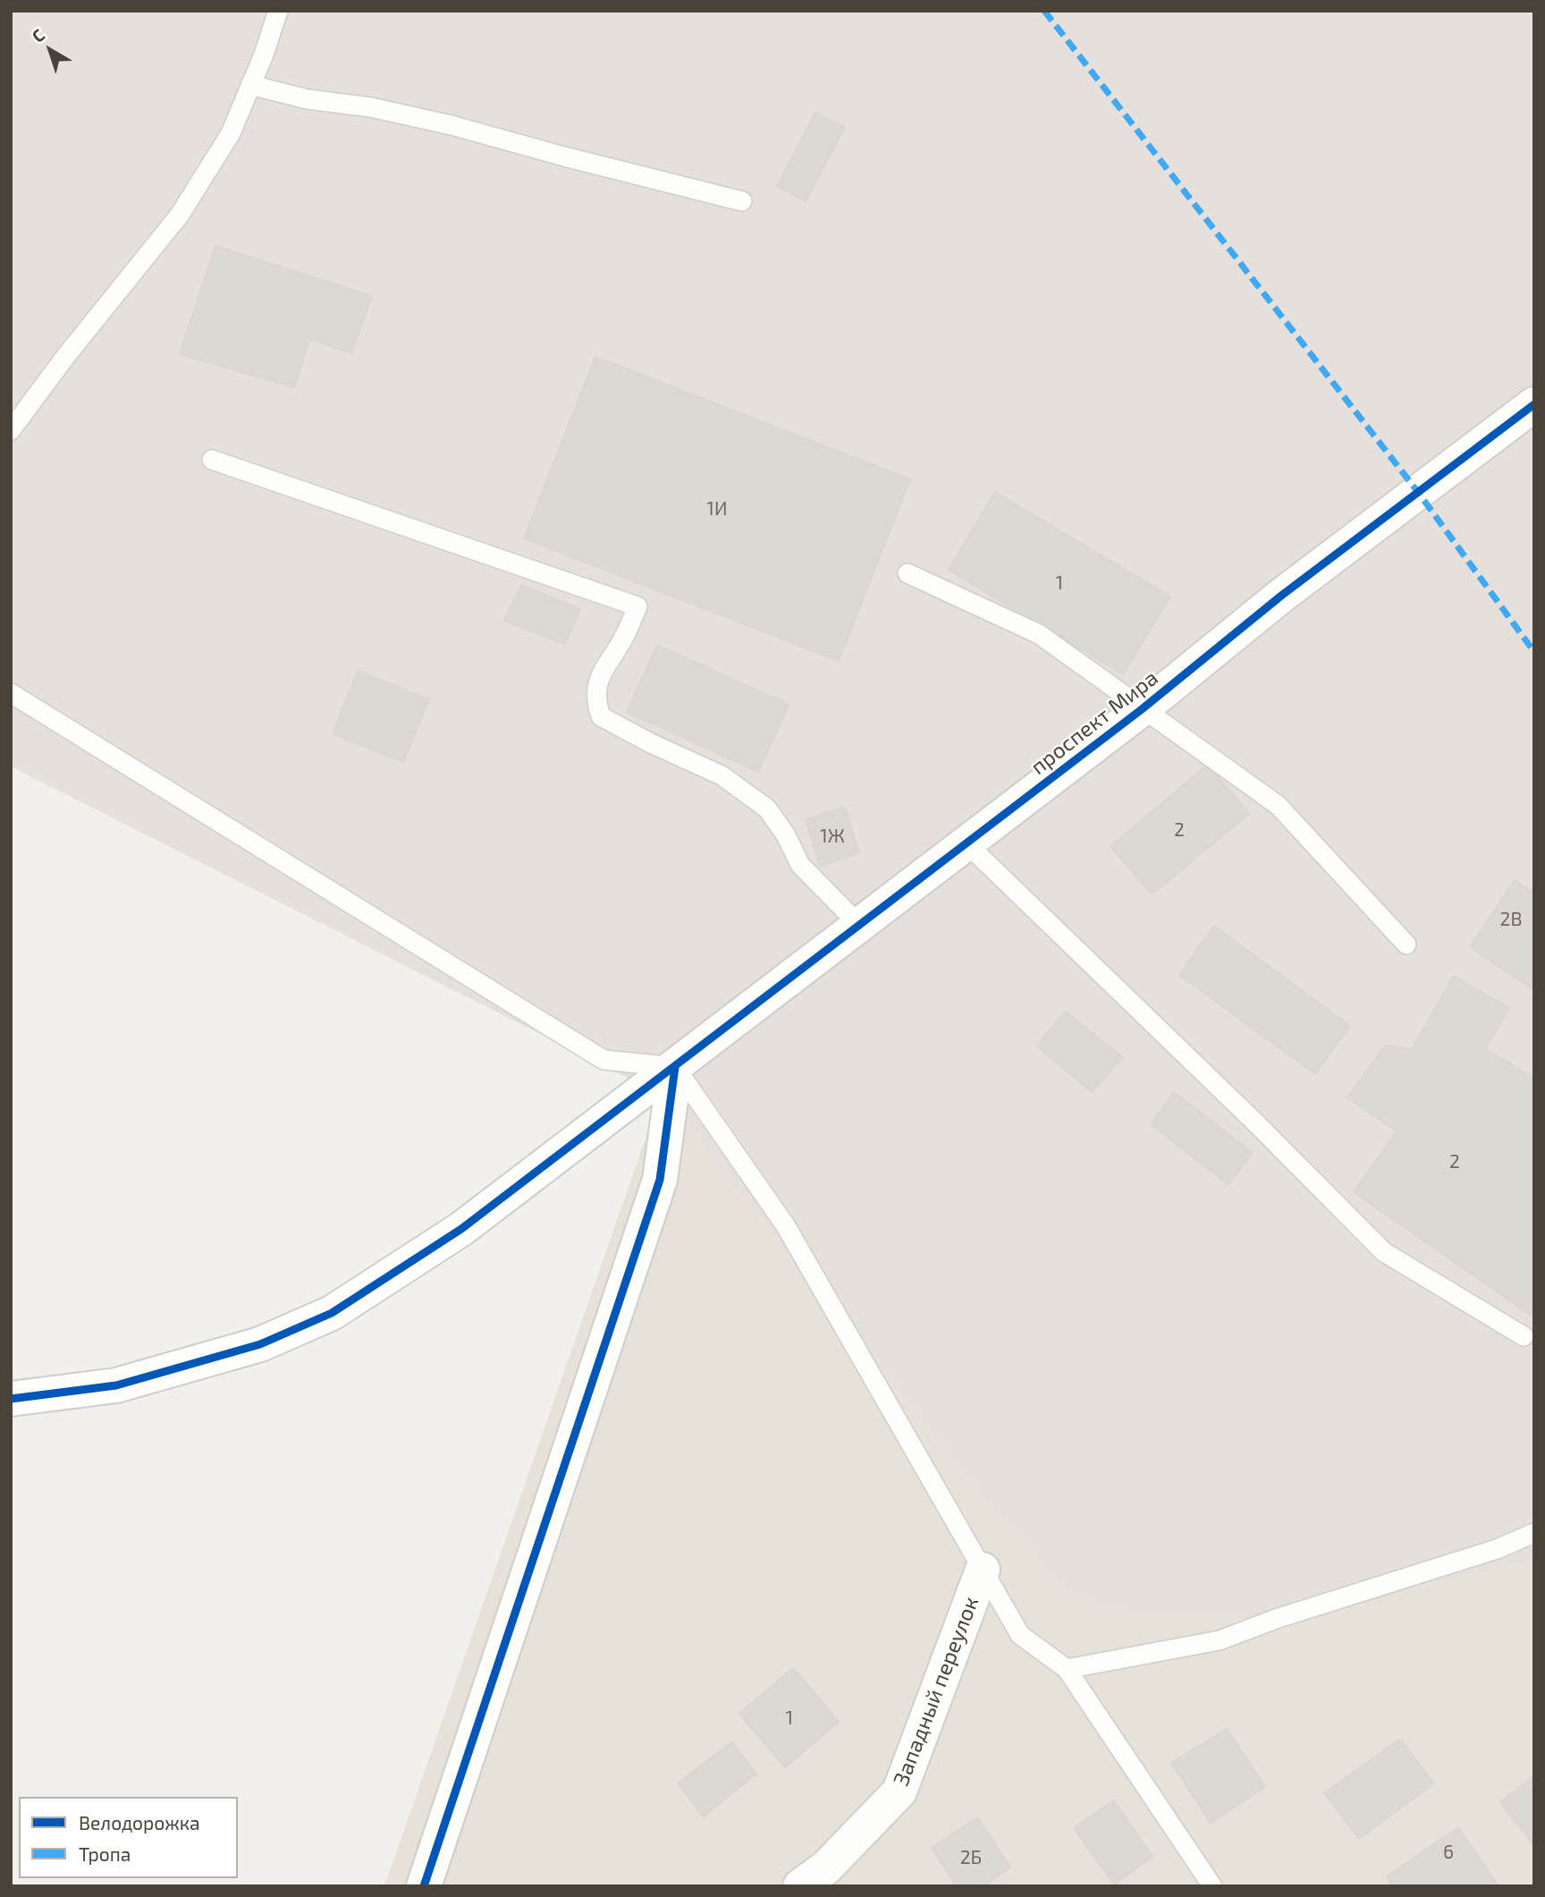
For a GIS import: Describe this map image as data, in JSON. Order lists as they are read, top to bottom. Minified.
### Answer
{"streets":{"street":["проспект Мира","Западный переулок"]},"house_numbers":["1И","1","2","1Ж","2В","2","1","6","2Б"],"legend":["Велодорожка","Тропа"],"north":"top left"}
